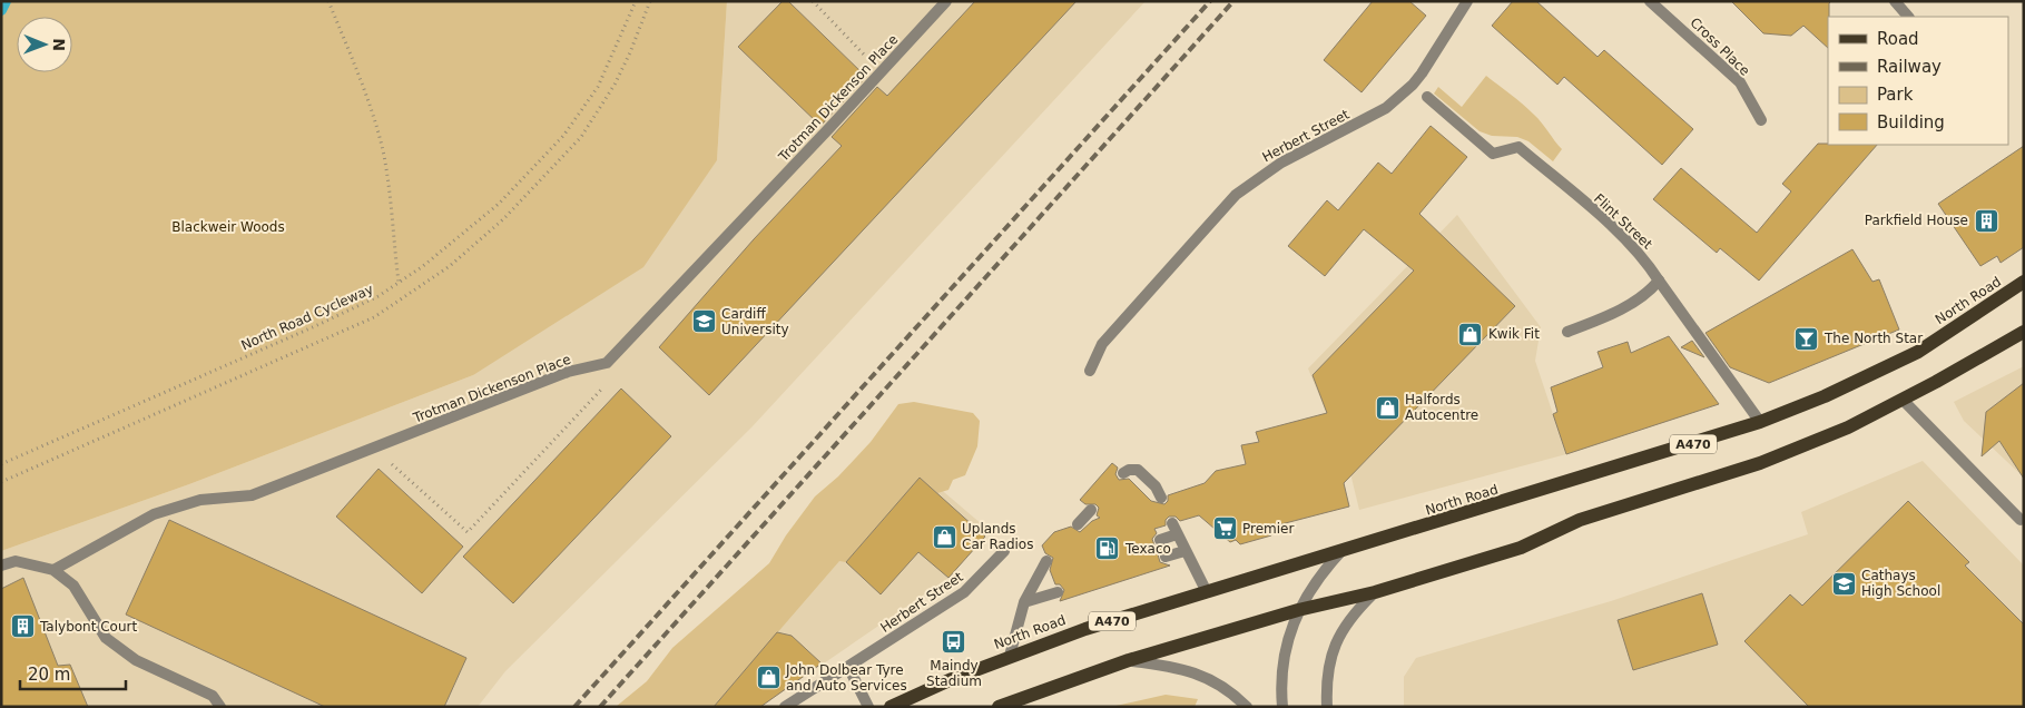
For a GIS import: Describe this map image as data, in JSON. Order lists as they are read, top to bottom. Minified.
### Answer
{"streets":{"main road":["North Road","A470"],"street":["Cross Place","Trotman Dickenson Place","Herbert Street","Flint Street"],"path":["North Road Cycleway"]},"crossings":[["Flint Street","North Road"]],"parks":["Blackweir Woods"],"places":{"building":["Parkfield House","Talybont Court"],"school or university":["Cardiff University","Cathays High School"],"shop":["Kwik Fit","Halfords Autocentre","Uplands Car Radios","John Dolbear Tyre and Auto Services"],"bar":["The North Star"],"supermarket":["Premier"],"fuel station":["Texaco"],"bus stop":["Maindy Stadium"]},"legend":["Road","Railway","Park","Building"],"scale_bar":"20 m","north":"right"}
